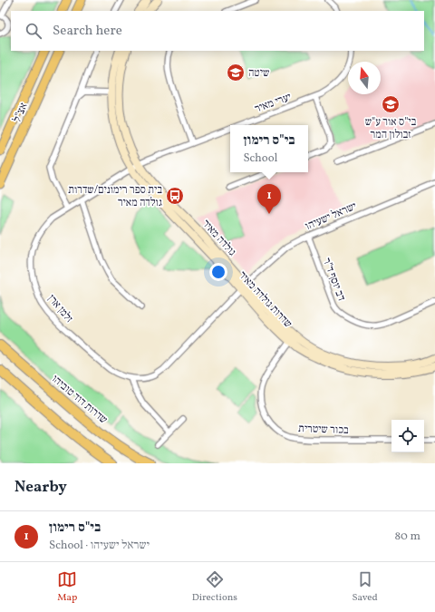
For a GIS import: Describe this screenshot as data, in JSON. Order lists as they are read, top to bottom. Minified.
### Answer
{"streets":{"highway":["שדרות דוד טוביהו"],"main road":["אצ\"ל"],"street":["יערי מאיר","ישראל ישעיהו","דב יוסף ד\"ר","שדרות גולדה מאיר","זלמן ארן","בכור שיטרית"]},"crossings":[["יערי מאיר","שדרות גולדה מאיר"],["יערי מאיר","זלמן ארן"],["ישראל ישעיהו","דב יוסף ד\"ר"],["ישראל ישעיהו","שדרות גולדה מאיר"],["ישראל ישעיהו","זלמן ארן"],["שדרות גולדה מאיר","זלמן ארן"],["שדרות גולדה מאיר","בכור שיטרית"]],"places":{"school or university":["שיטה","בי\"ס אור ע\"ש זבולון המר"],"bus stop":["בית ספר רימונים/שדרות גולדה מאיר"]},"north":"top","page":{"search":"Search here","popup":["בי\"ס רימון","School"],"pins":"1","heading":"Nearby","list":[{"mark":"1","name":"בי\"ס רימון","note":"School · ישראל ישעיהו","value":"80 m"}],"nav":["Map","Directions","Saved"]}}
